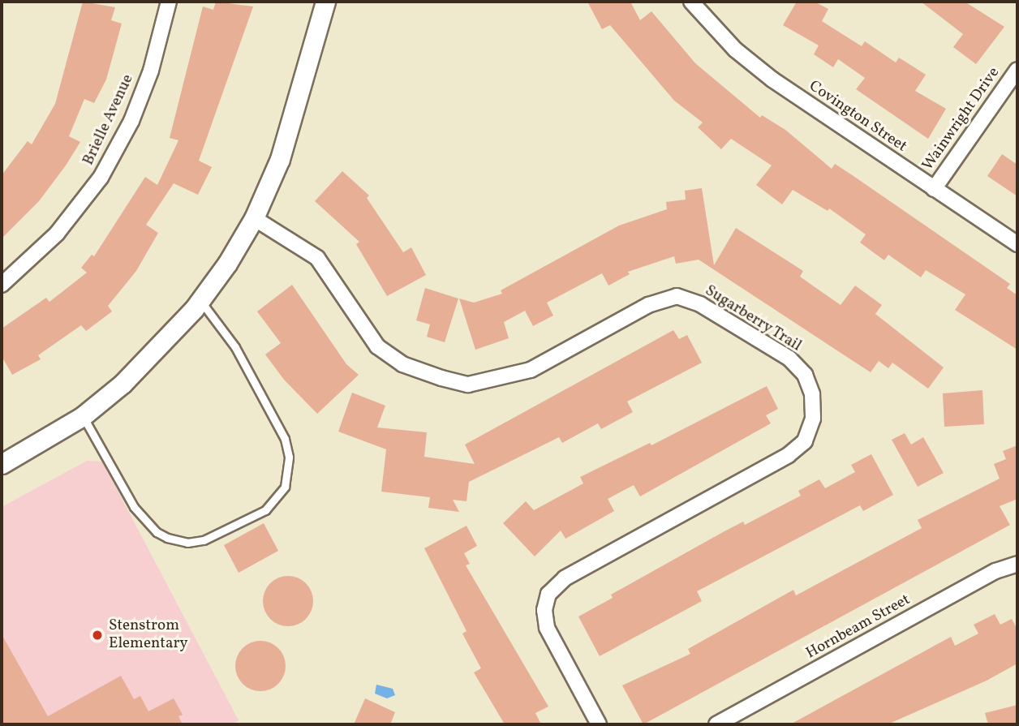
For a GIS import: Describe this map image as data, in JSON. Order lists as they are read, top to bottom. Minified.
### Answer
{"streets":{"street":["Covington Street","Wainwright Drive","Brielle Avenue","Sugarberry Trail","Hornbeam Street"]},"crossings":[["Covington Street","Wainwright Drive"]],"places":["Stenstrom Elementary"]}
